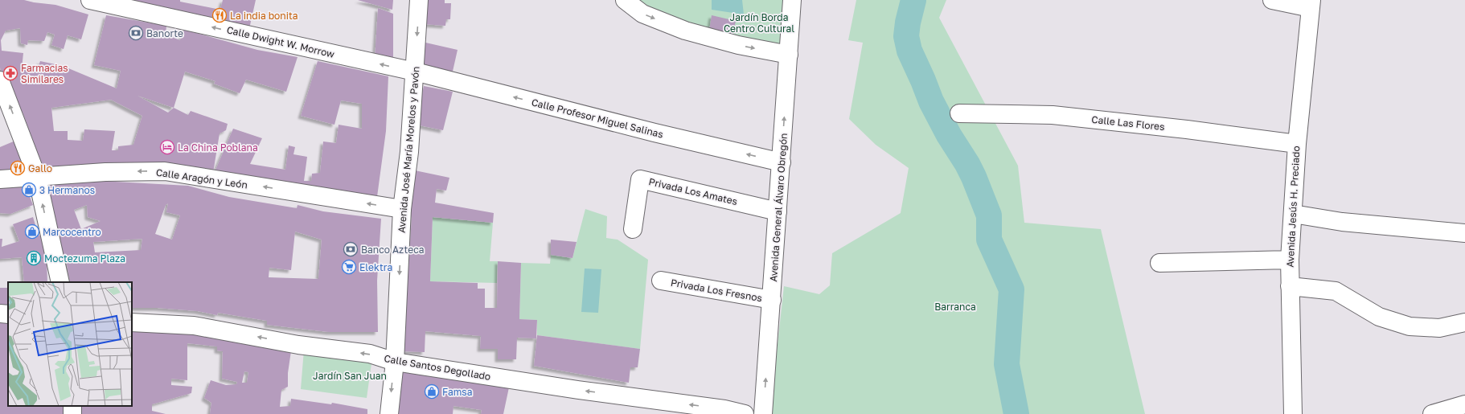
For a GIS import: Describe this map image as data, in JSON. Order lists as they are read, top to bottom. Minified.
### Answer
{"streets":{"street":["Calle Dwight W. Morrow","Calle Profesor Miguel Salinas","Calle Las Flores","Avenida José María Morelos y Pavón","Calle Aragón y León","Privada Los Amates","Avenida Jesús H. Preciado","Avenida General Álvaro Obregón","Privada Los Fresnos","Calle Santos Degollado"]},"crossings":[["Calle Dwight W. Morrow","Calle Profesor Miguel Salinas"],["Calle Dwight W. Morrow","Avenida José María Morelos y Pavón"],["Calle Profesor Miguel Salinas","Avenida José María Morelos y Pavón"],["Calle Profesor Miguel Salinas","Avenida General Álvaro Obregón"],["Calle Las Flores","Avenida Jesús H. Preciado"],["Avenida José María Morelos y Pavón","Calle Aragón y León"],["Avenida José María Morelos y Pavón","Calle Santos Degollado"],["Privada Los Amates","Avenida General Álvaro Obregón"],["Avenida General Álvaro Obregón","Privada Los Fresnos"]],"one_way":["Calle Dwight W. Morrow","Avenida José María Morelos y Pavón","Calle Aragón y León","Avenida General Álvaro Obregón","Calle Santos Degollado"],"parks":["Jardín Borda Centro Cultural","Barranca","Jardín San Juan"],"places":{"restaurant":["La india bonita","Gallo"],"bank":["Banorte","Banco Azteca"],"pharmacy":["Farmacias Similares"],"hotel":["La China Poblana"],"shop":["3 Hermanos","Marcocentro","Famsa"],"building":["Moctezuma Plaza"],"supermarket":["Elektra"]}}
